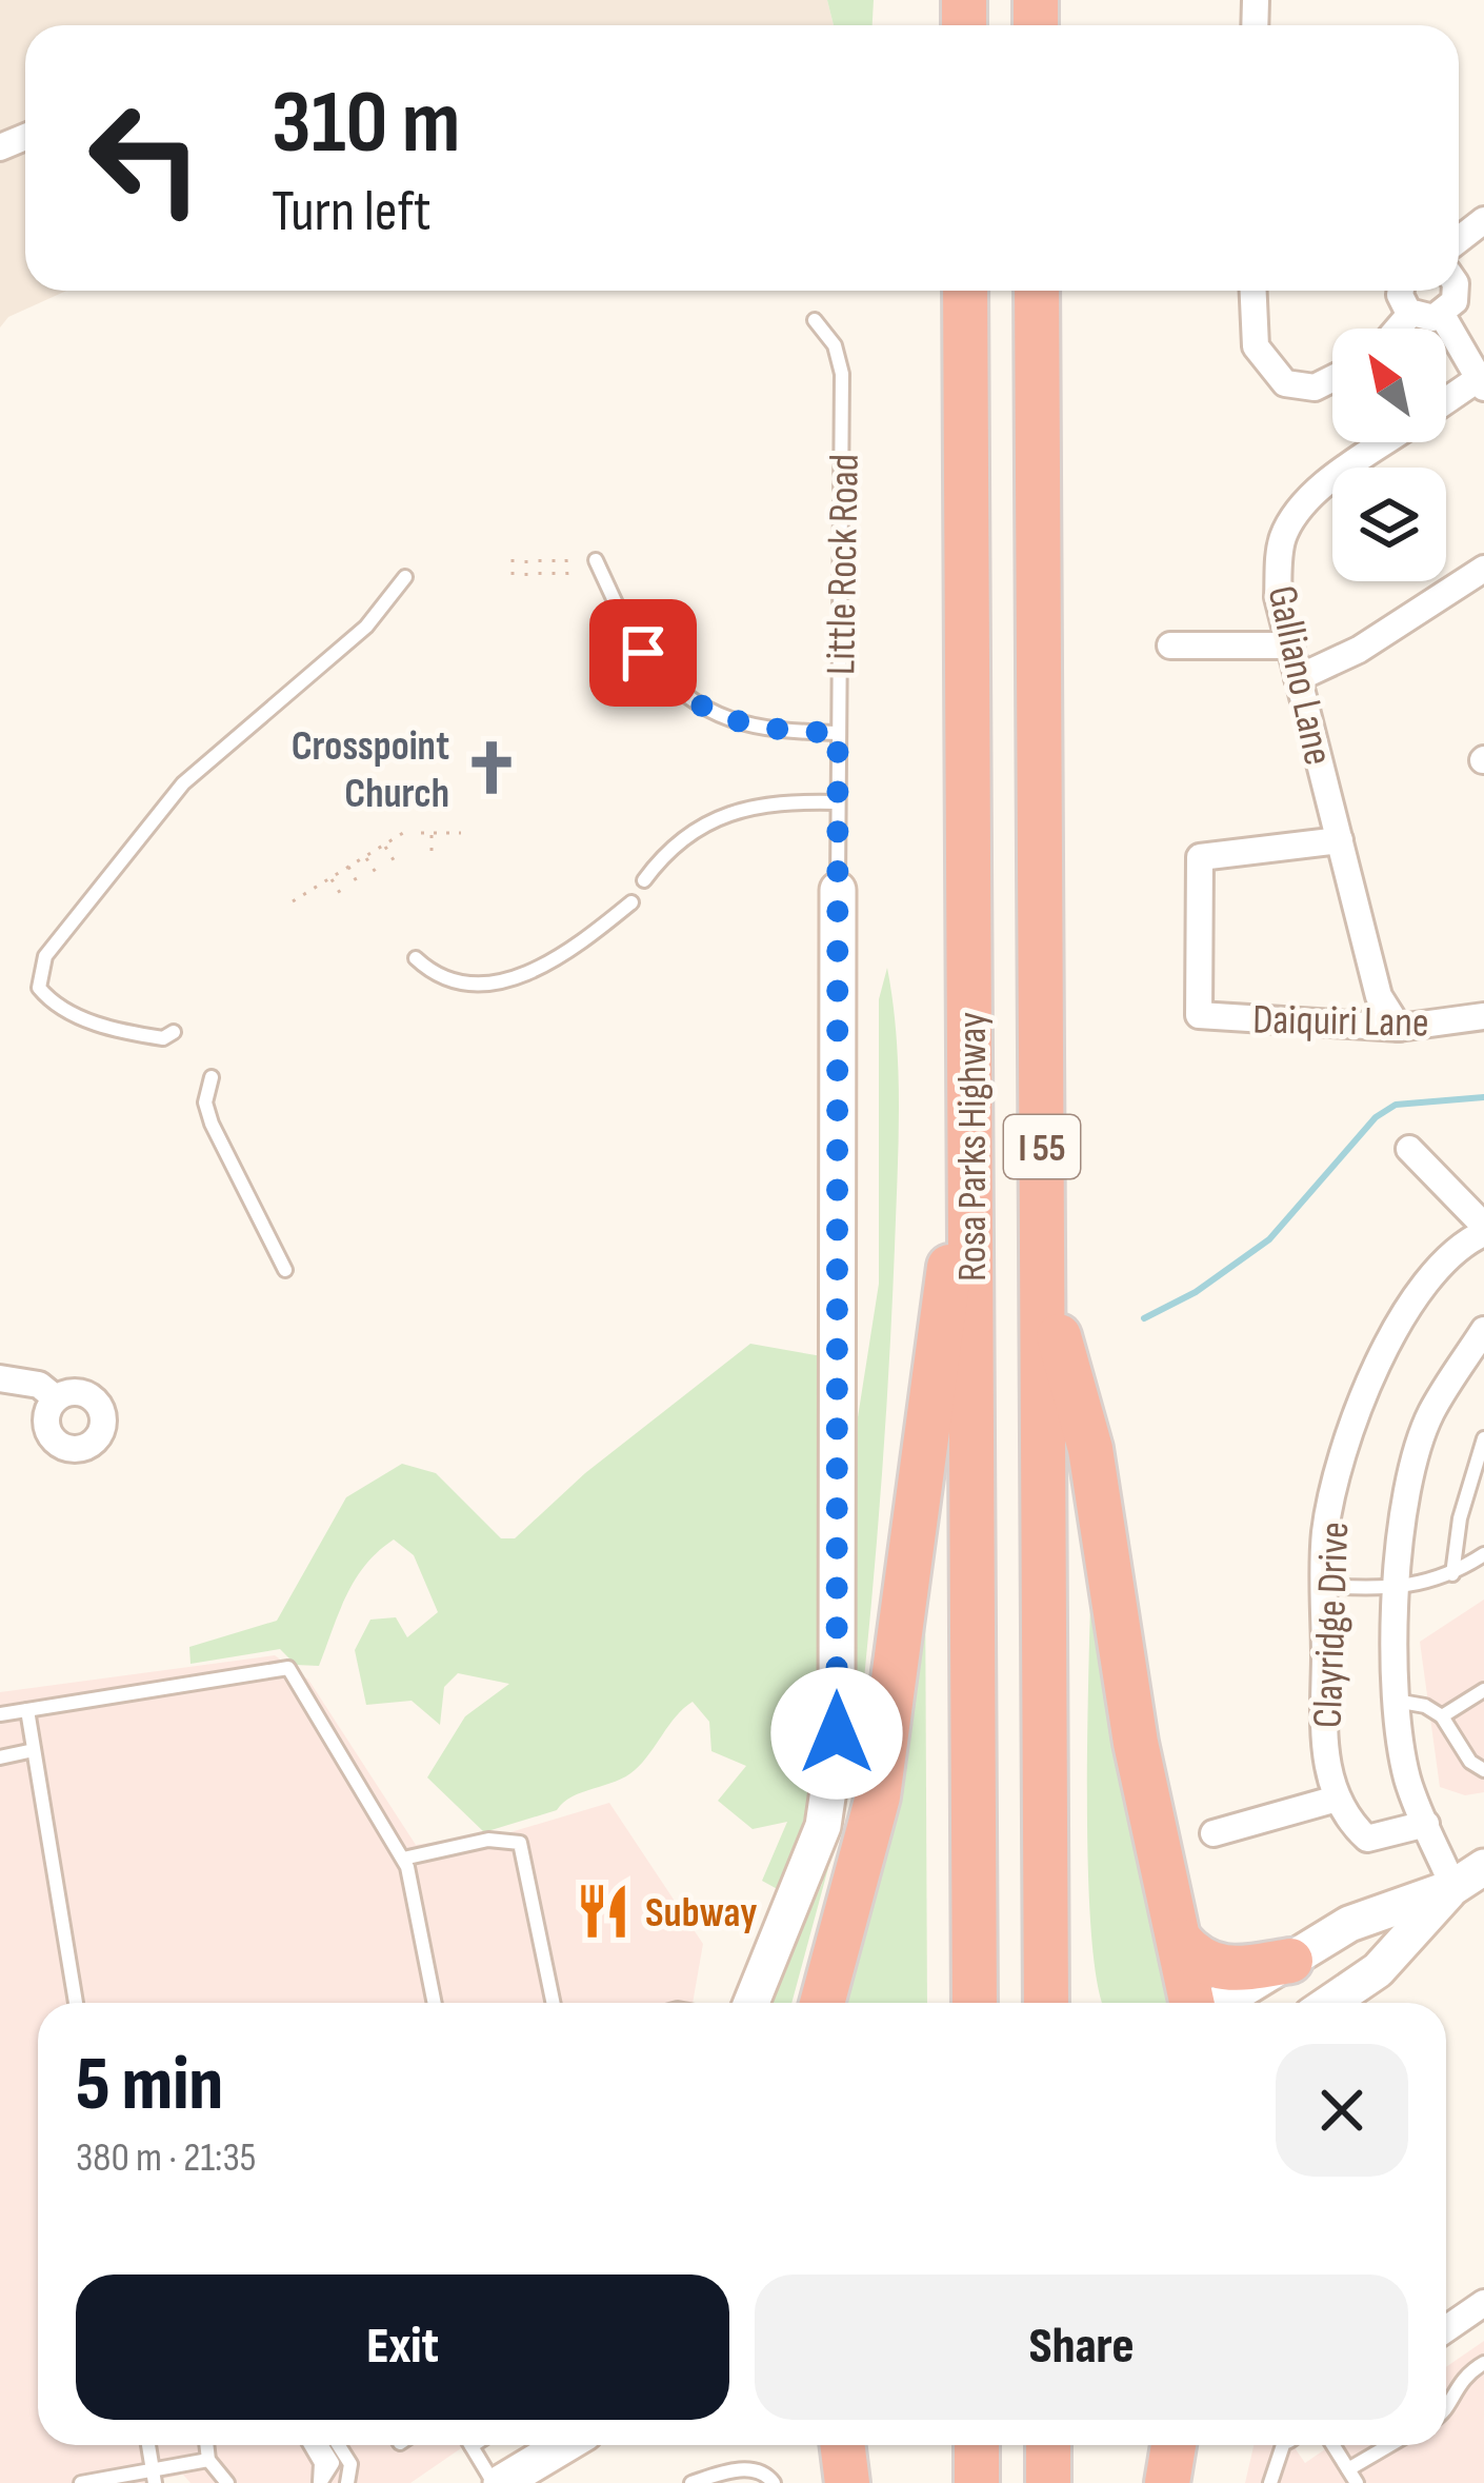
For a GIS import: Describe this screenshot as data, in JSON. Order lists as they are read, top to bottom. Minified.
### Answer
{"streets":{"highway":["Rosa Parks Highway","I 55"],"street":["Little Rock Road","Galliano Lane","Daiquiri Lane","Clayridge Drive"]},"crossings":[["Galliano Lane","Daiquiri Lane"]],"places":{"church":["Crosspoint Church"],"restaurant":["Subway"]},"north":"top left","page":{"turn":["310 m","Turn left"],"heading":["5 min","380 m · 21:35"],"buttons":["Exit","Share"]}}
